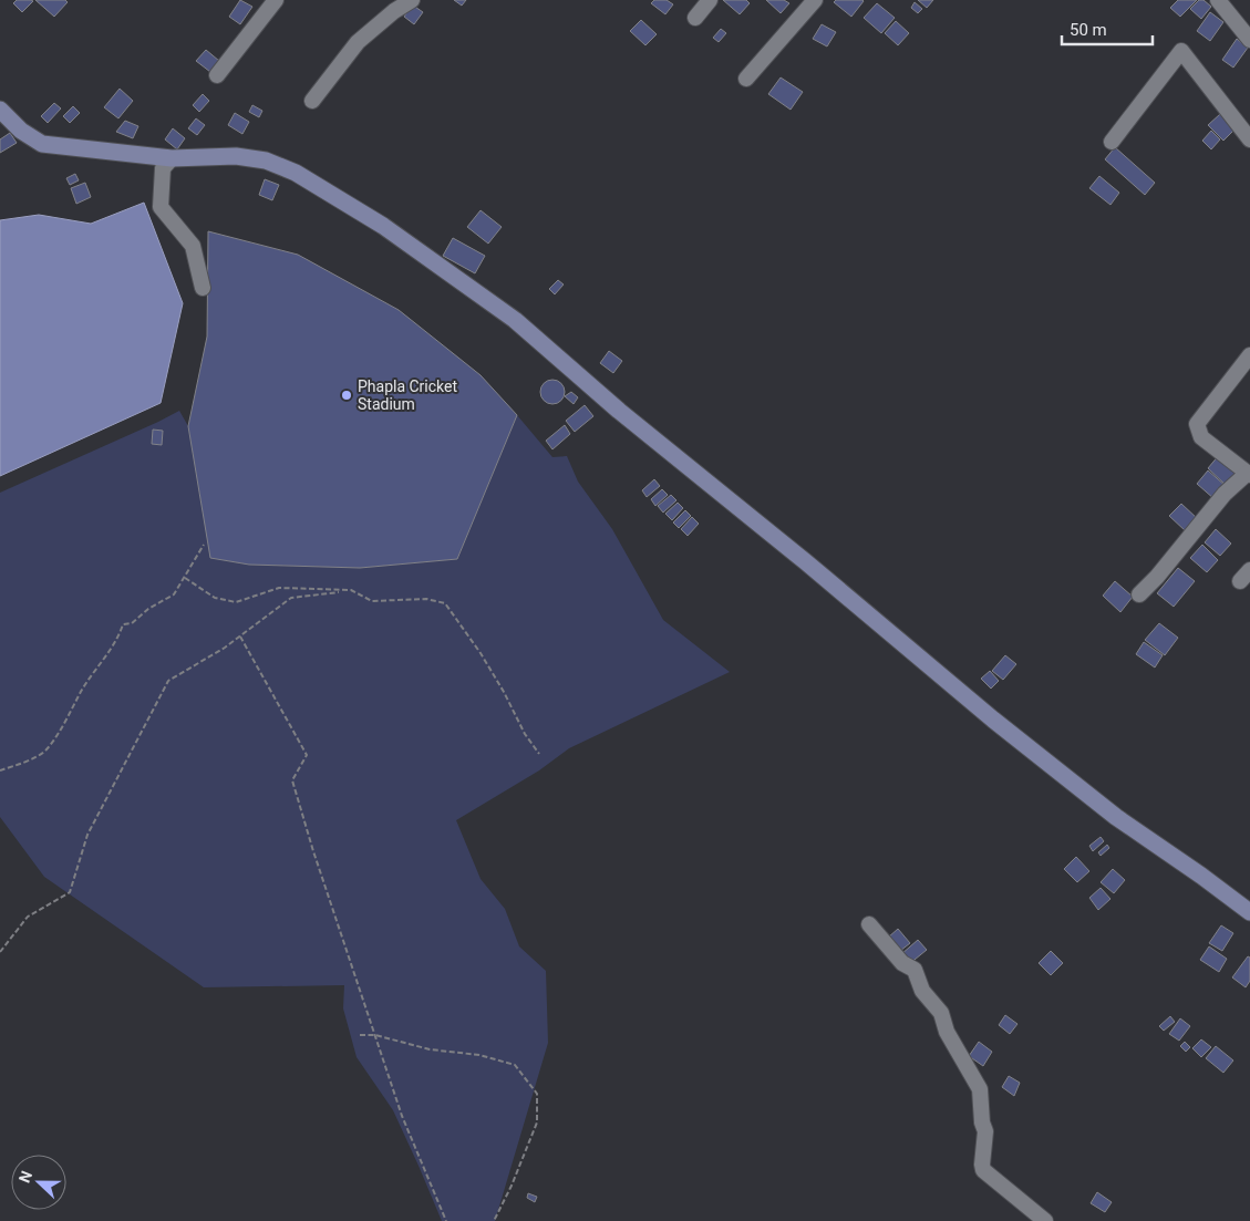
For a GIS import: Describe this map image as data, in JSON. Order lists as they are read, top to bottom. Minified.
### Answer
{"places":["Phapla Cricket Stadium"],"scale_bar":"50 m","north":"left"}
